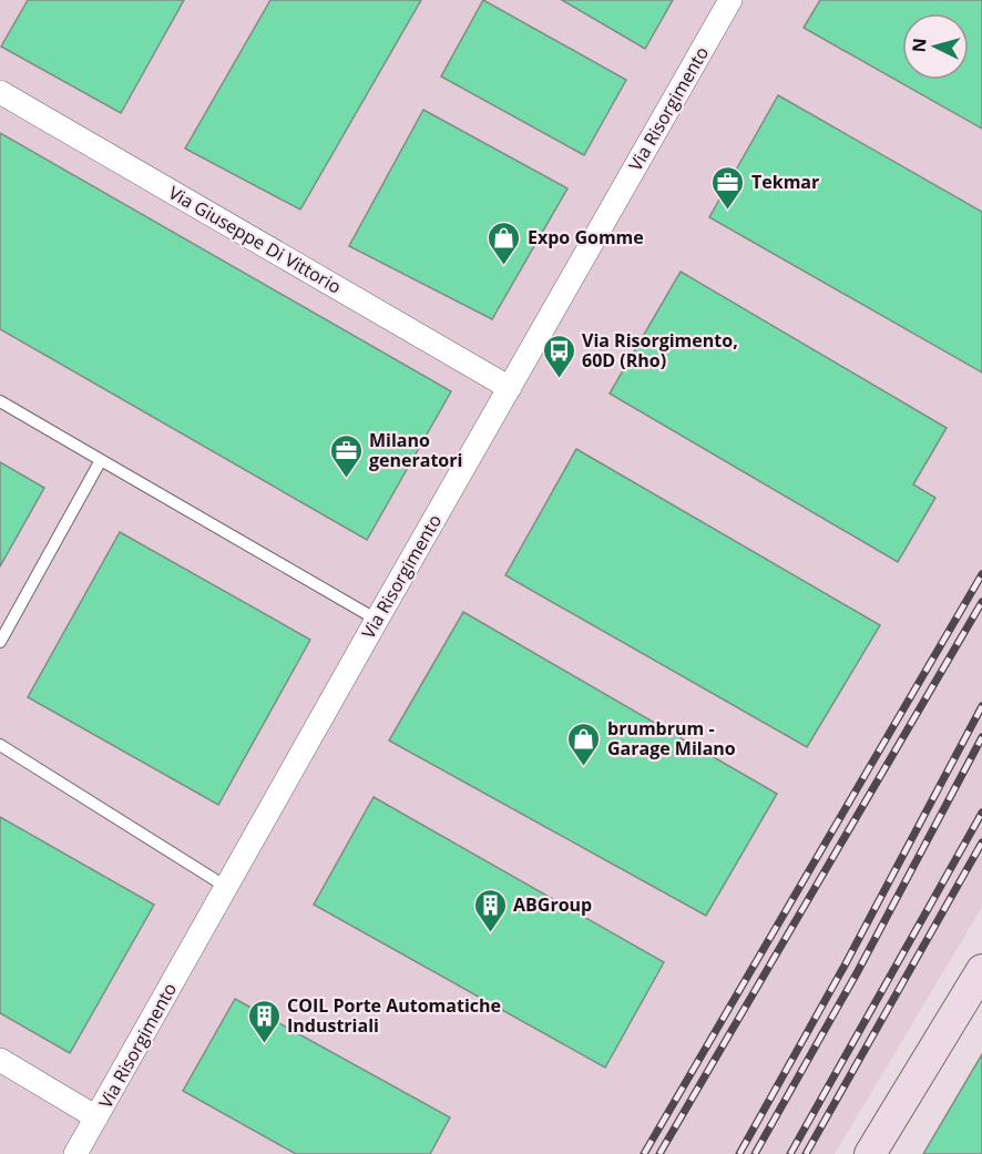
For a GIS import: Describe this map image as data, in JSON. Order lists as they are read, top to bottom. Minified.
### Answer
{"streets":{"street":["Via Risorgimento","Via Giuseppe Di Vittorio"]},"crossings":[["Via Risorgimento","Via Giuseppe Di Vittorio"]],"places":{"office":["Tekmar","Milano generatori"],"shop":["Expo Gomme","brumbrum - Garage Milano"],"bus stop":["Via Risorgimento, 60D (Rho)"],"building":["ABGroup","COIL Porte Automatiche Industriali"]},"north":"left"}
